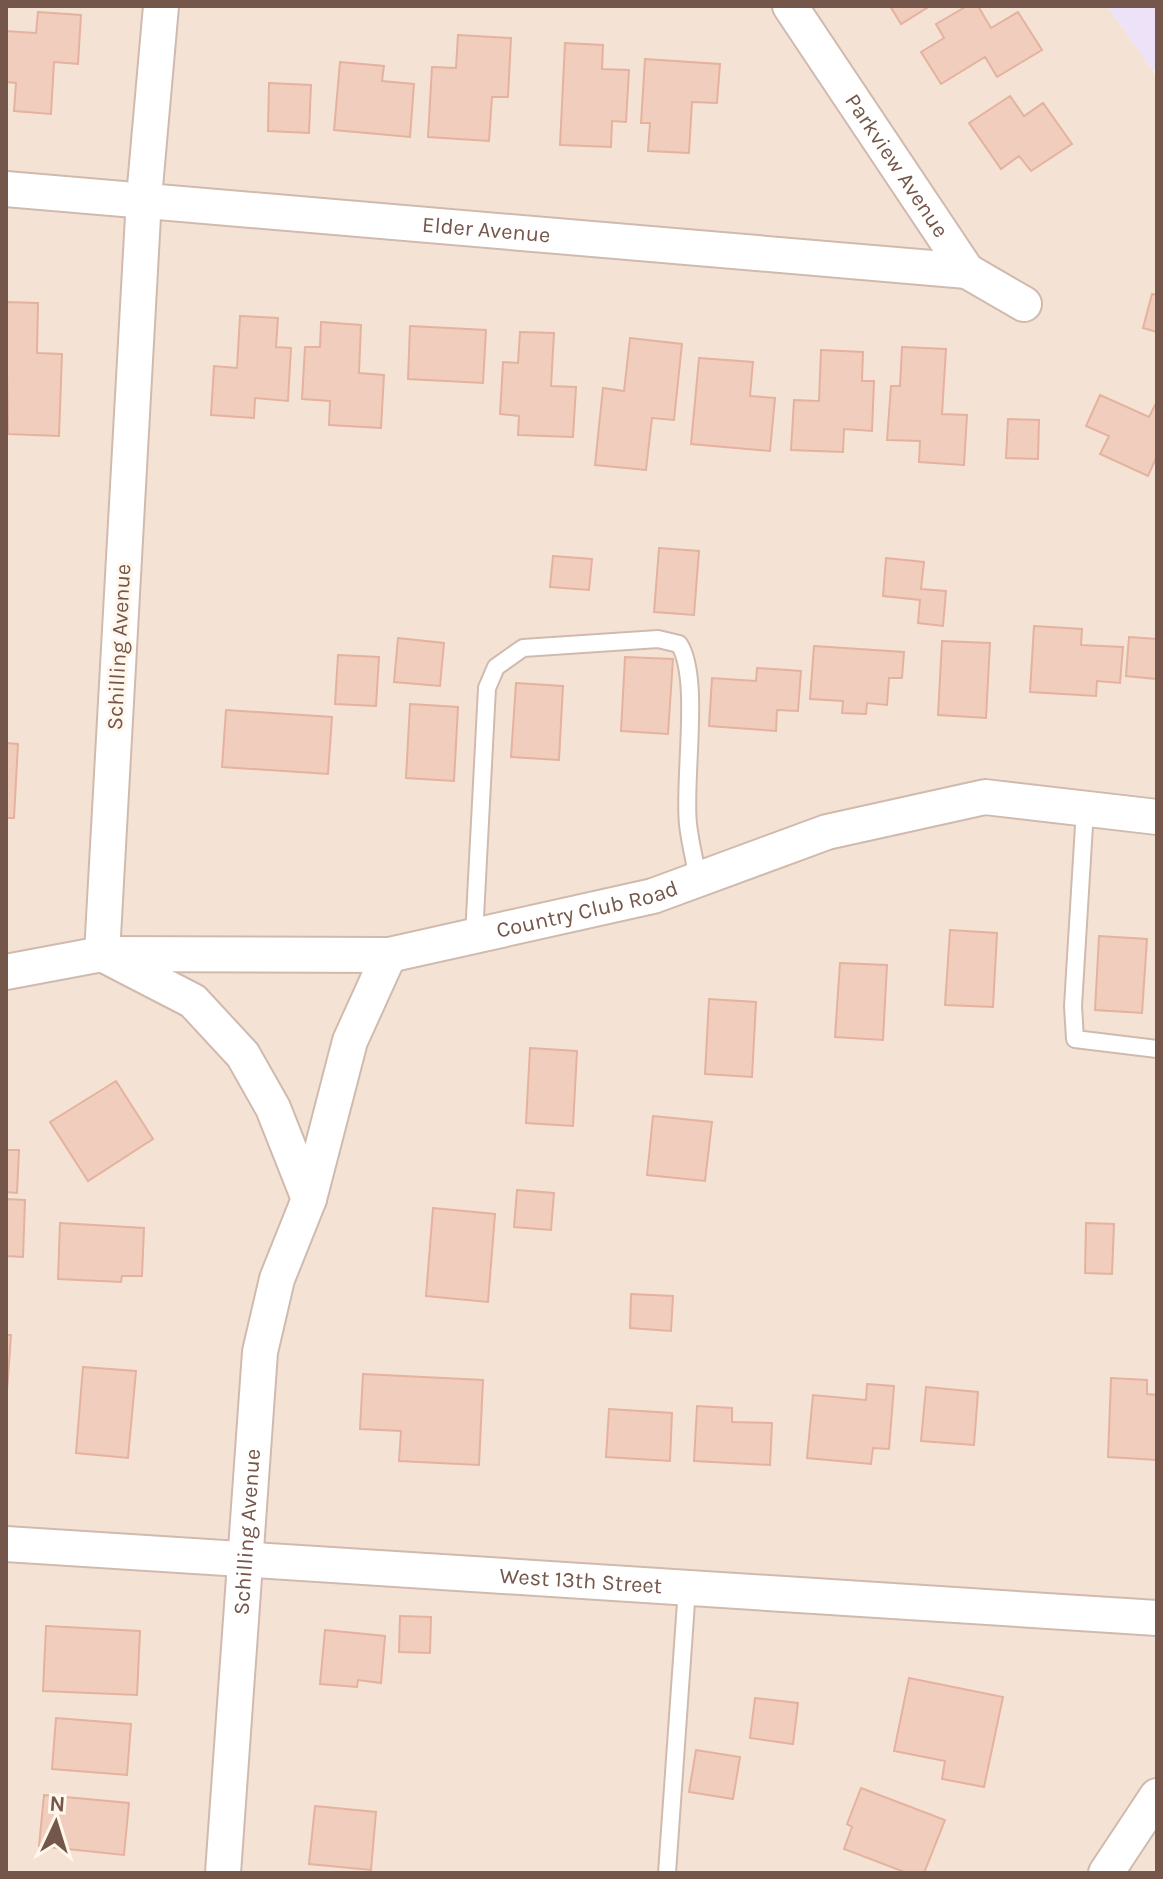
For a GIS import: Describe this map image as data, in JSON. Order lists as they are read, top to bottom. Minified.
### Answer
{"streets":{"street":["Parkview Avenue","Elder Avenue","Schilling Avenue","Country Club Road","West 13th Street"]},"crossings":[["Parkview Avenue","Elder Avenue"],["Elder Avenue","Schilling Avenue"],["Schilling Avenue","Country Club Road"],["Schilling Avenue","West 13th Street"]],"north":"top"}
